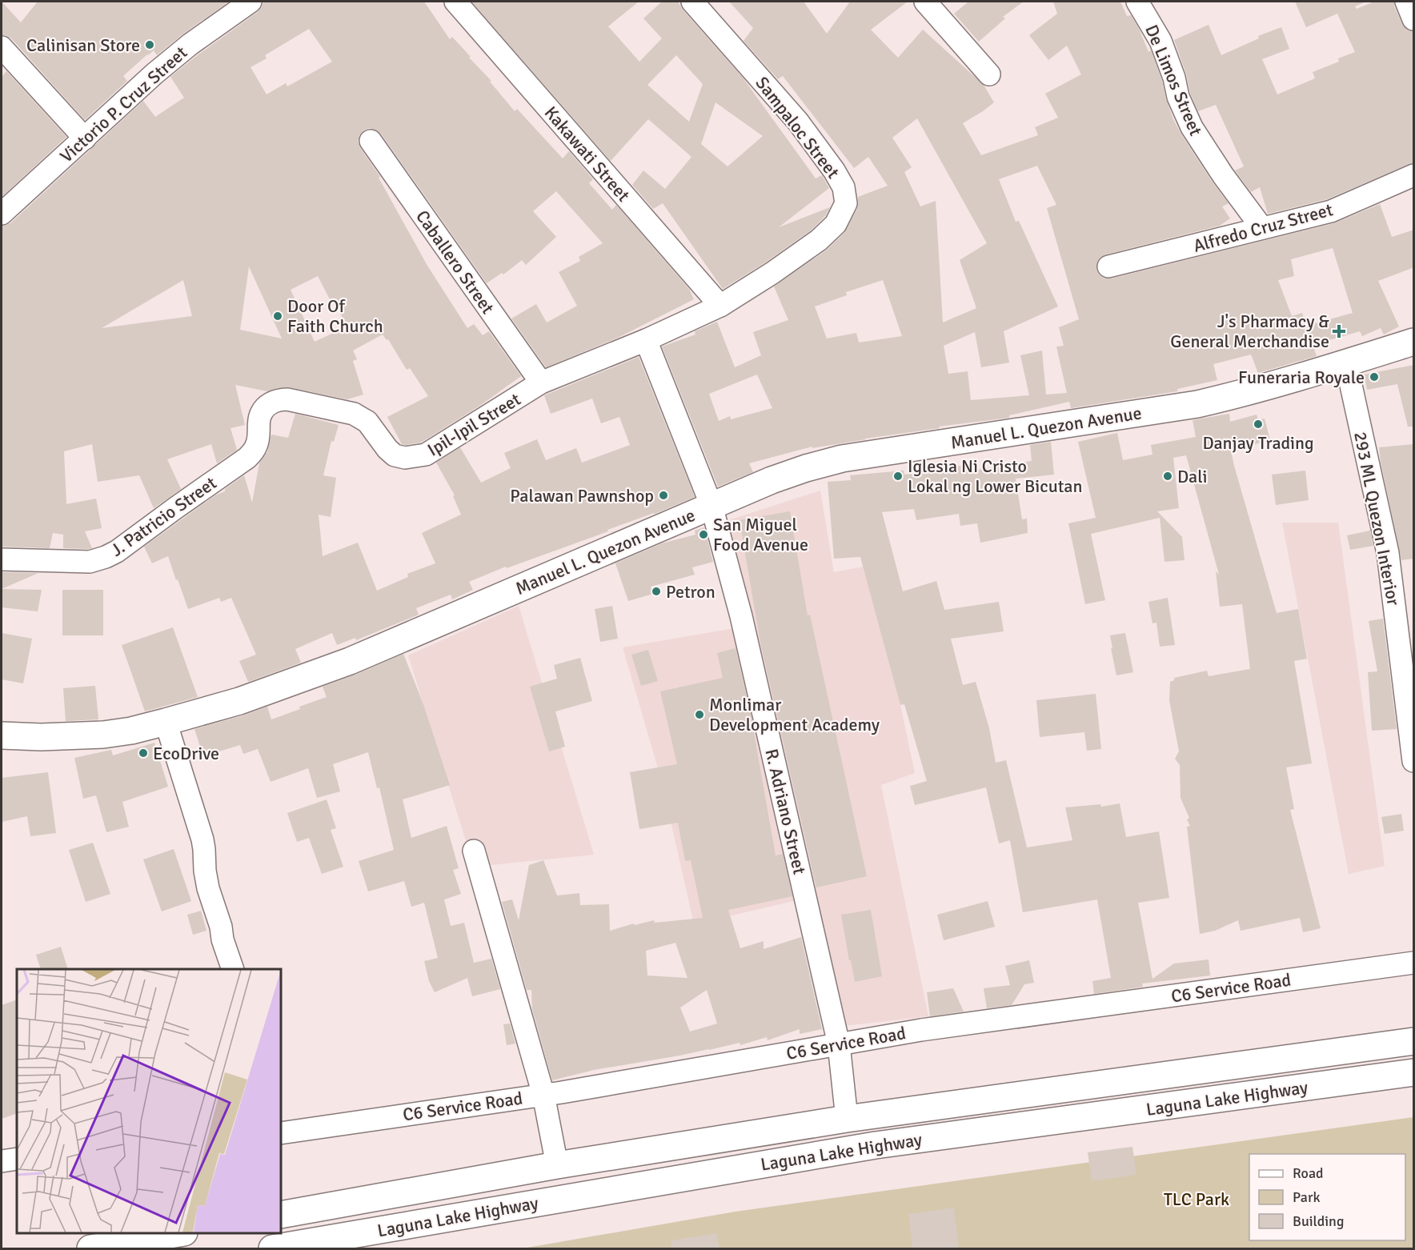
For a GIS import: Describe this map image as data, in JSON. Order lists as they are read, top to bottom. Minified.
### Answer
{"streets":{"main road":["Manuel L. Quezon Avenue","Laguna Lake Highway"],"street":["De Limos Street","Victorio P. Cruz Street","Sampaloc Street","Kakawati Street","Alfredo Cruz Street","Caballero Street","Ipil-Ipil Street","J. Patricio Street","293 ML Quezon Interior","R. Adriano Street","C6 Service Road"]},"crossings":[["De Limos Street","Alfredo Cruz Street"],["Sampaloc Street","Kakawati Street"],["Sampaloc Street","Ipil-Ipil Street"],["Sampaloc Street","R. Adriano Street"],["Caballero Street","Ipil-Ipil Street"],["Ipil-Ipil Street","J. Patricio Street"],["Ipil-Ipil Street","R. Adriano Street"],["Manuel L. Quezon Avenue","293 ML Quezon Interior"],["Manuel L. Quezon Avenue","R. Adriano Street"],["R. Adriano Street","C6 Service Road"],["R. Adriano Street","Laguna Lake Highway"]],"parks":["TLC Park"],"places":{"other":["Calinisan Store","Door Of Faith Church","Funeraria Royale","Danjay Trading","Iglesia Ni Cristo Lokal ng Lower Bicutan","Dali","Palawan Pawnshop","San Miguel Food Avenue","Petron","Monlimar Development Academy","EcoDrive"],"health":["J's Pharmacy & General Merchandise"]},"legend":["Road","Park","Building"]}
